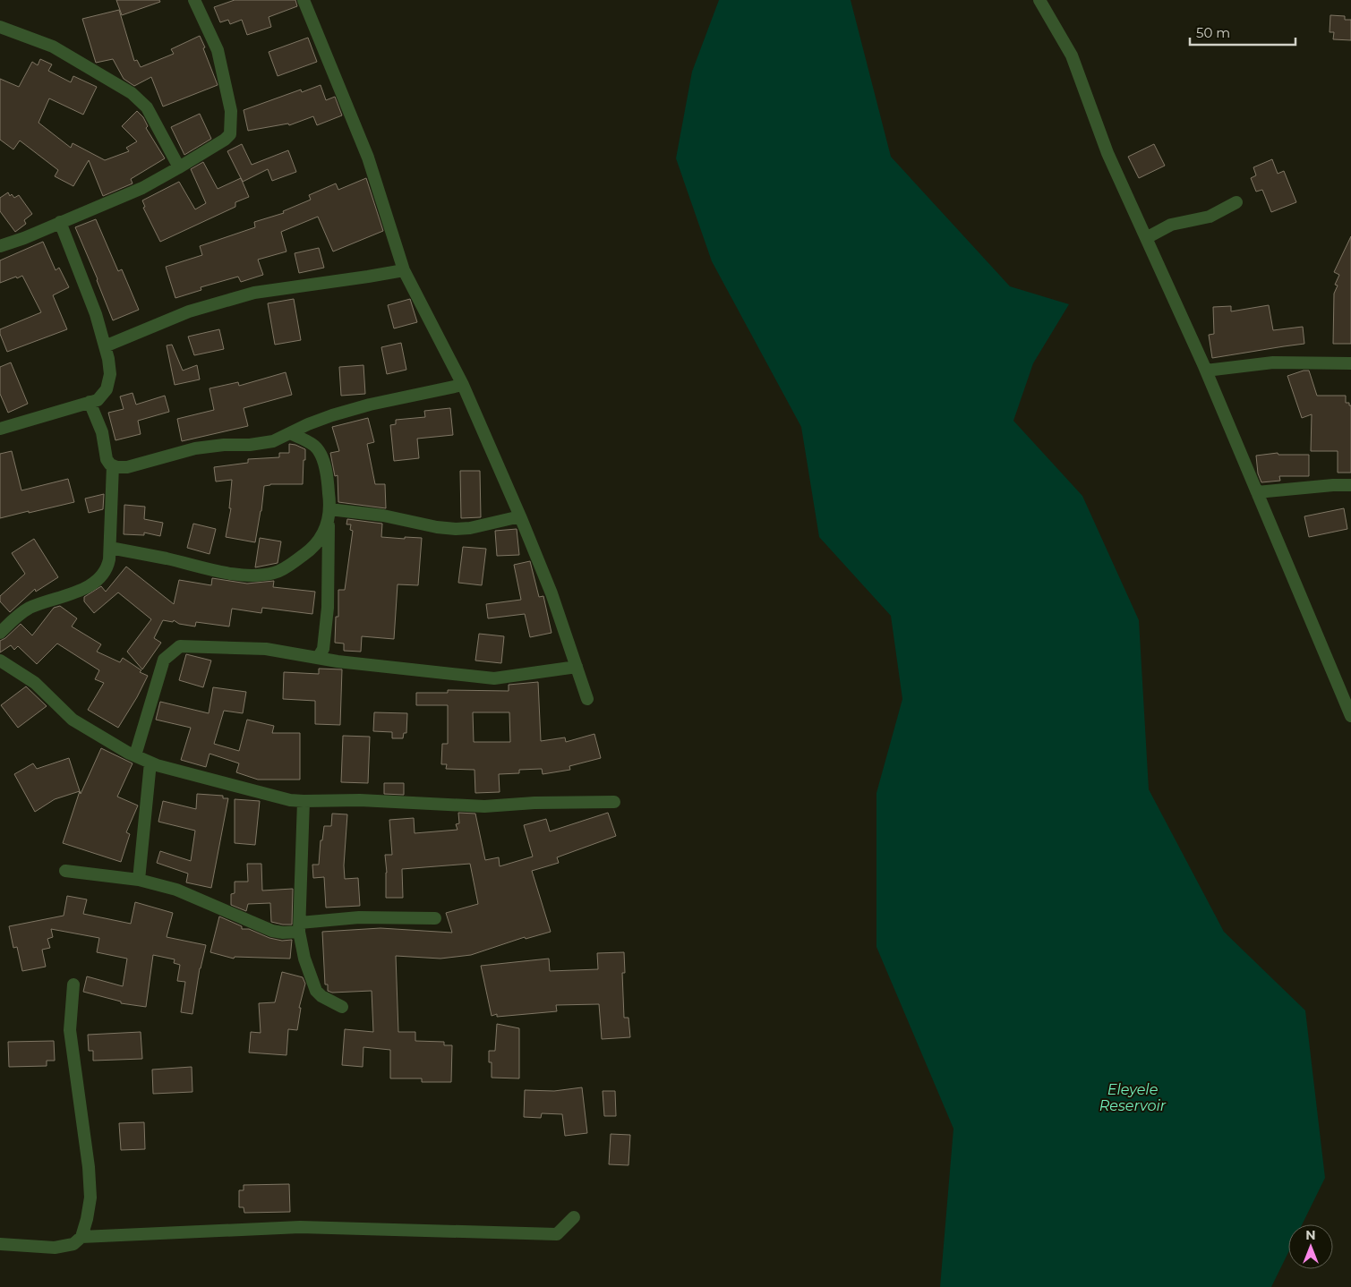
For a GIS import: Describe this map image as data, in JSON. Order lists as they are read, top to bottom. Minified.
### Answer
{"water":["Eleyele Reservoir"],"scale_bar":"50 m","north":"top"}
